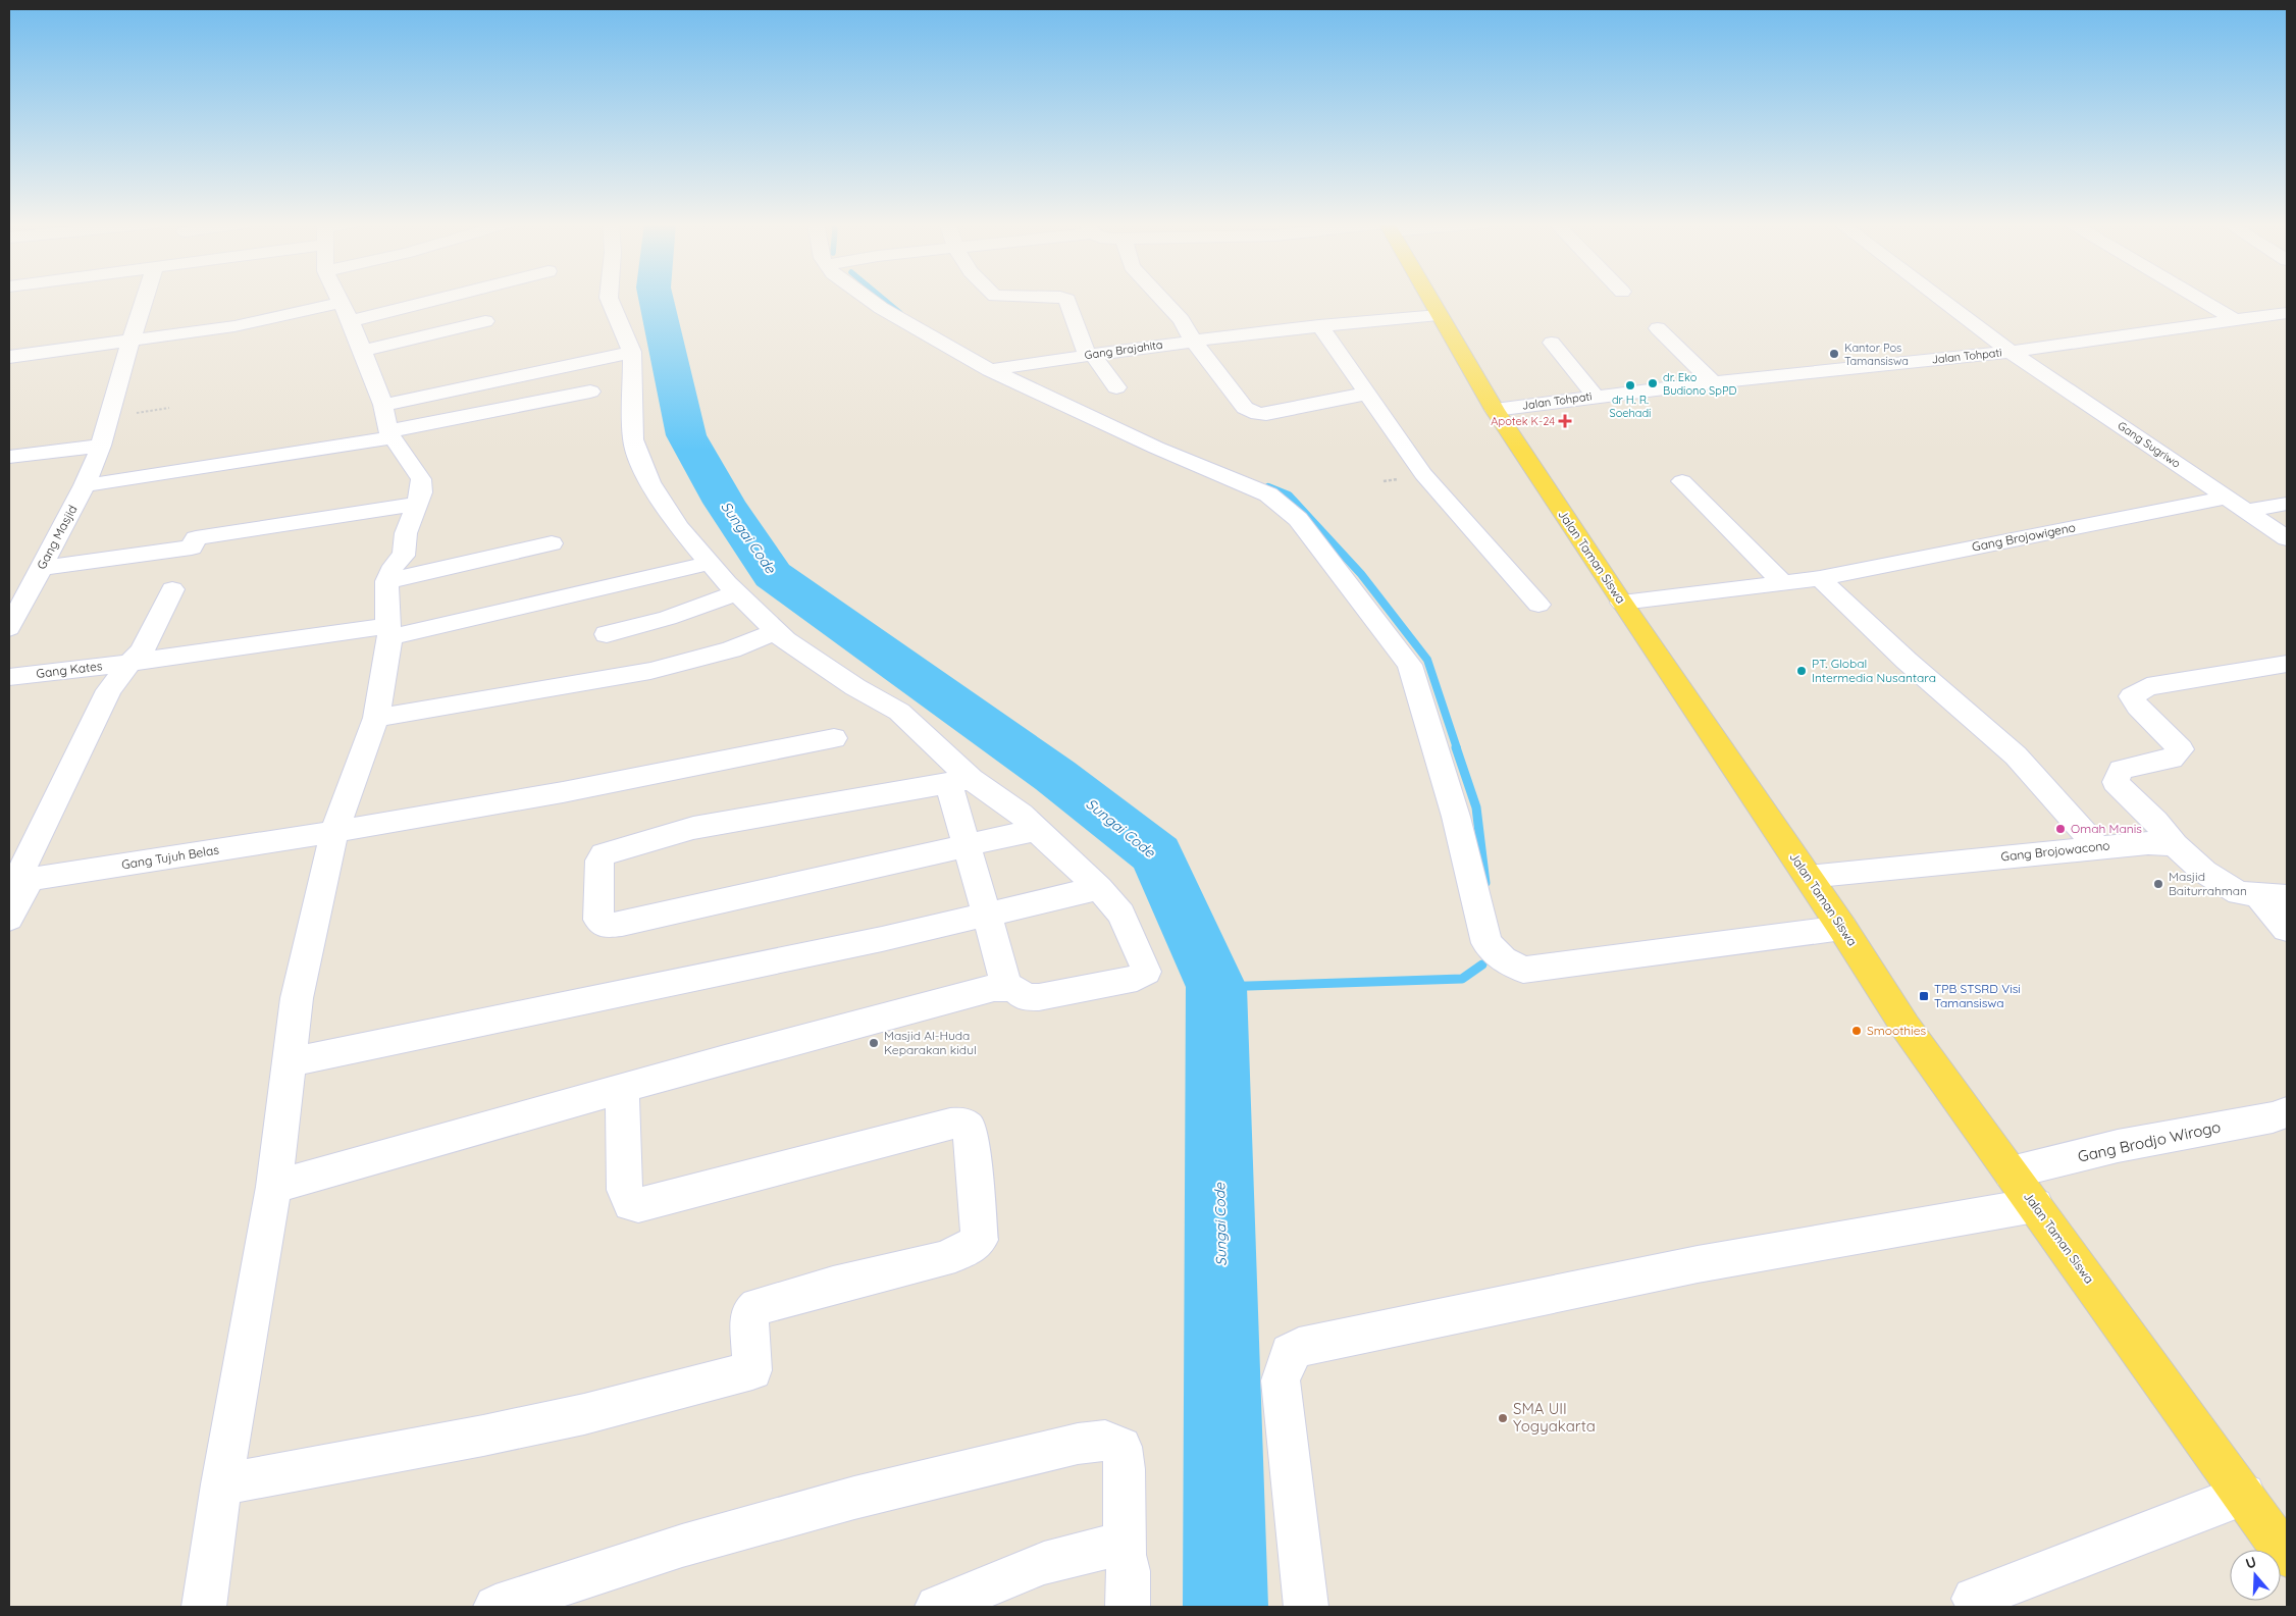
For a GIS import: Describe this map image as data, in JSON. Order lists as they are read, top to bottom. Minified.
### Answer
{"streets":{"main road":["Jalan Taman Siswa"],"street":["Gang Brajahita","Jalan Tohpati","Gang Sugriwo","Gang Masjid","Gang Brojowigeno","Gang Kates","Gang Brojowacono","Gang Tujuh Belas","Gang Brodjo Wirogo"]},"crossings":[["Gang Brajahita","Jalan Taman Siswa"],["Jalan Tohpati","Gang Sugriwo"],["Jalan Tohpati","Jalan Taman Siswa"],["Gang Sugriwo","Gang Brojowigeno"],["Gang Brojowigeno","Jalan Taman Siswa"],["Jalan Taman Siswa","Gang Brojowacono"],["Jalan Taman Siswa","Gang Brodjo Wirogo"]],"water":["Sungai Code"],"places":{"other":["Kantor Pos Tamansiswa","dr. Eko Budiono SpPD","dr H. R. Soehadi","PT. Global Intermedia Nusantara","Omah Manis","Masjid Baiturrahman","Smoothies","Masjid Al-Huda Keparakan kidul","SMA UII Yogyakarta"],"health":["Apotek K-24"],"transit":["TPB STSRD Visi Tamansiswa"]},"north":"top"}
